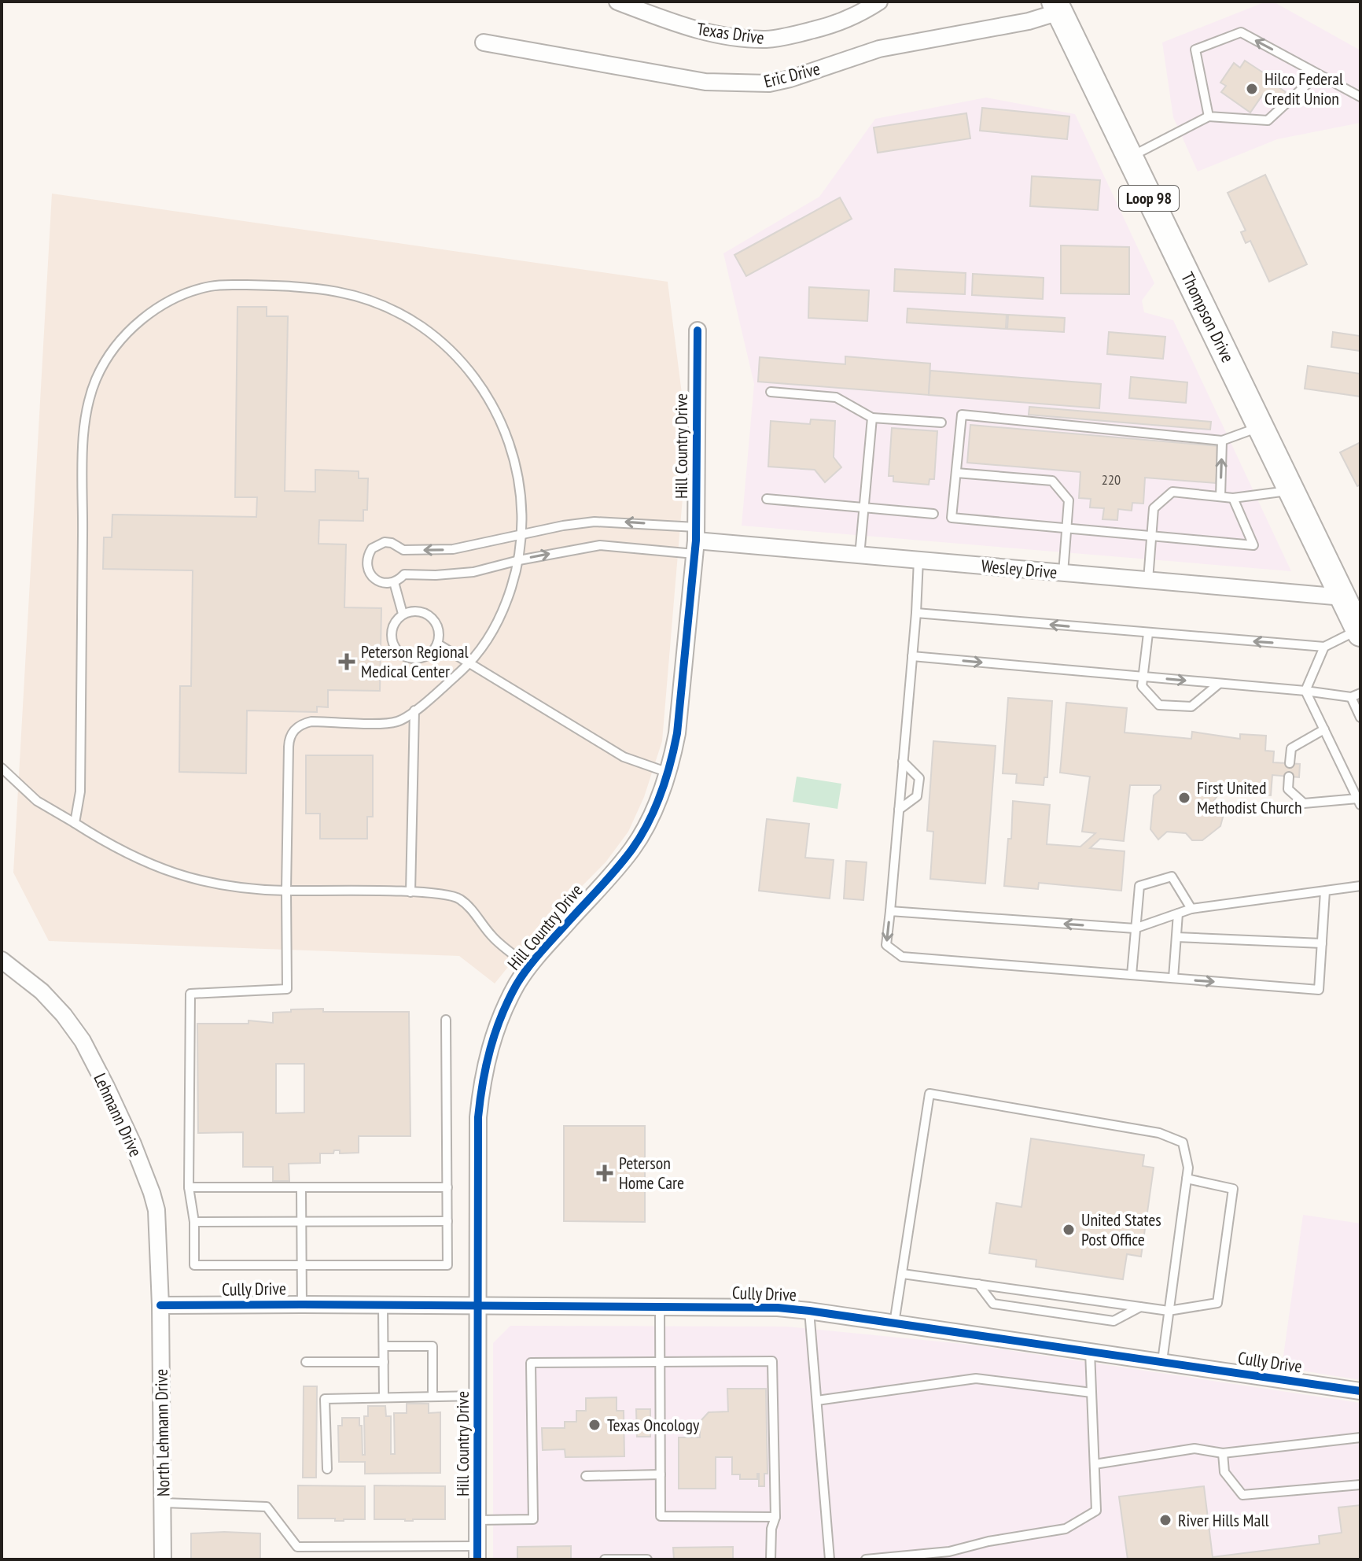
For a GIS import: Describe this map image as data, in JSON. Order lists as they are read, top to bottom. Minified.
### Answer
{"streets":{"main road":["Loop 98","Thompson Drive"],"street":["Texas Drive","Eric Drive","Hill Country Drive","Wesley Drive","Lehmann Drive","Cully Drive","North Lehmann Drive"]},"crossings":[["Eric Drive","Thompson Drive"],["Thompson Drive","Wesley Drive"],["Hill Country Drive","Wesley Drive"],["Hill Country Drive","Cully Drive"],["Lehmann Drive","Cully Drive"],["Lehmann Drive","North Lehmann Drive"],["Cully Drive","North Lehmann Drive"]],"places":{"other":["Hilco Federal Credit Union","First United Methodist Church","United States Post Office","Texas Oncology","River Hills Mall"],"health":["Peterson Regional Medical Center","Peterson Home Care"]},"house_numbers":["220"]}
